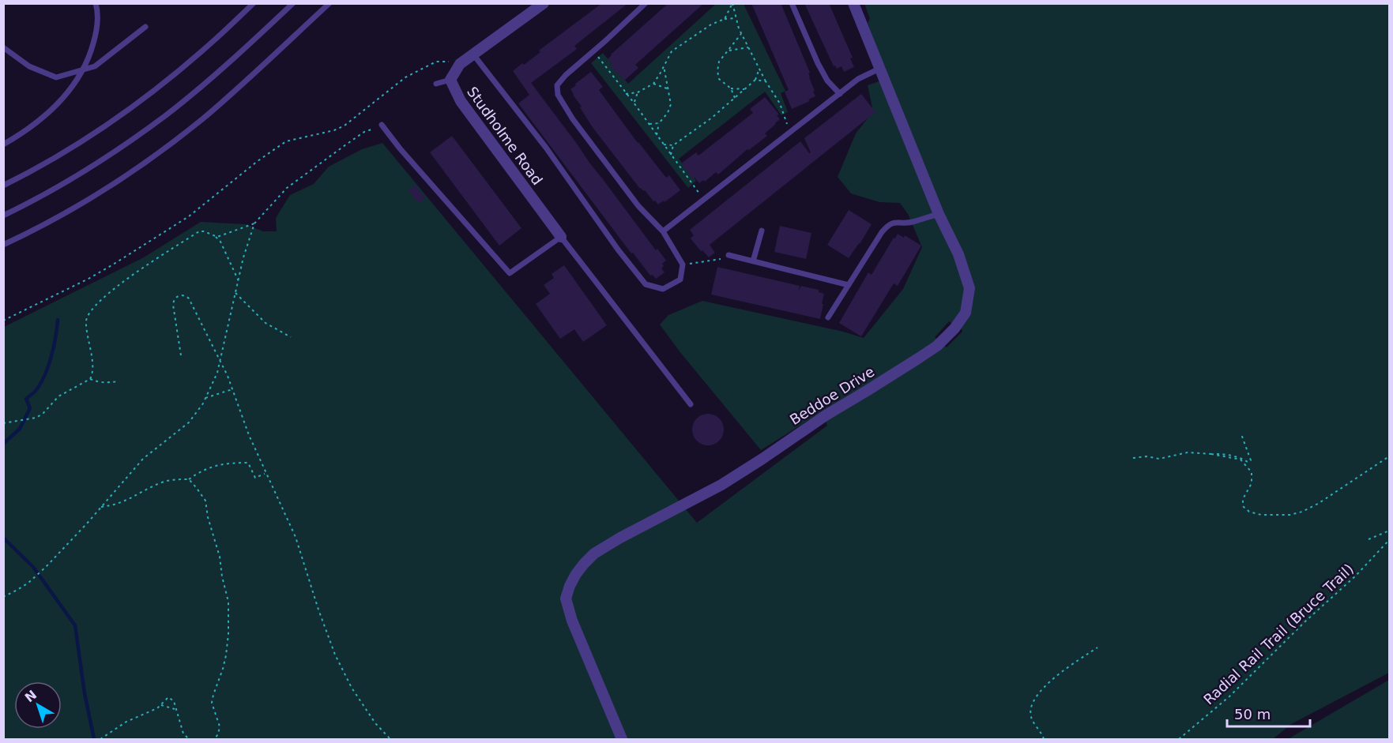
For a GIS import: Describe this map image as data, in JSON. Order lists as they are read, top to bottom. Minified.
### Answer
{"streets":{"street":["Studholme Road","Beddoe Drive"],"path":["Radial Rail Trail (Bruce Trail)"]},"scale_bar":"50 m","north":"top left"}
